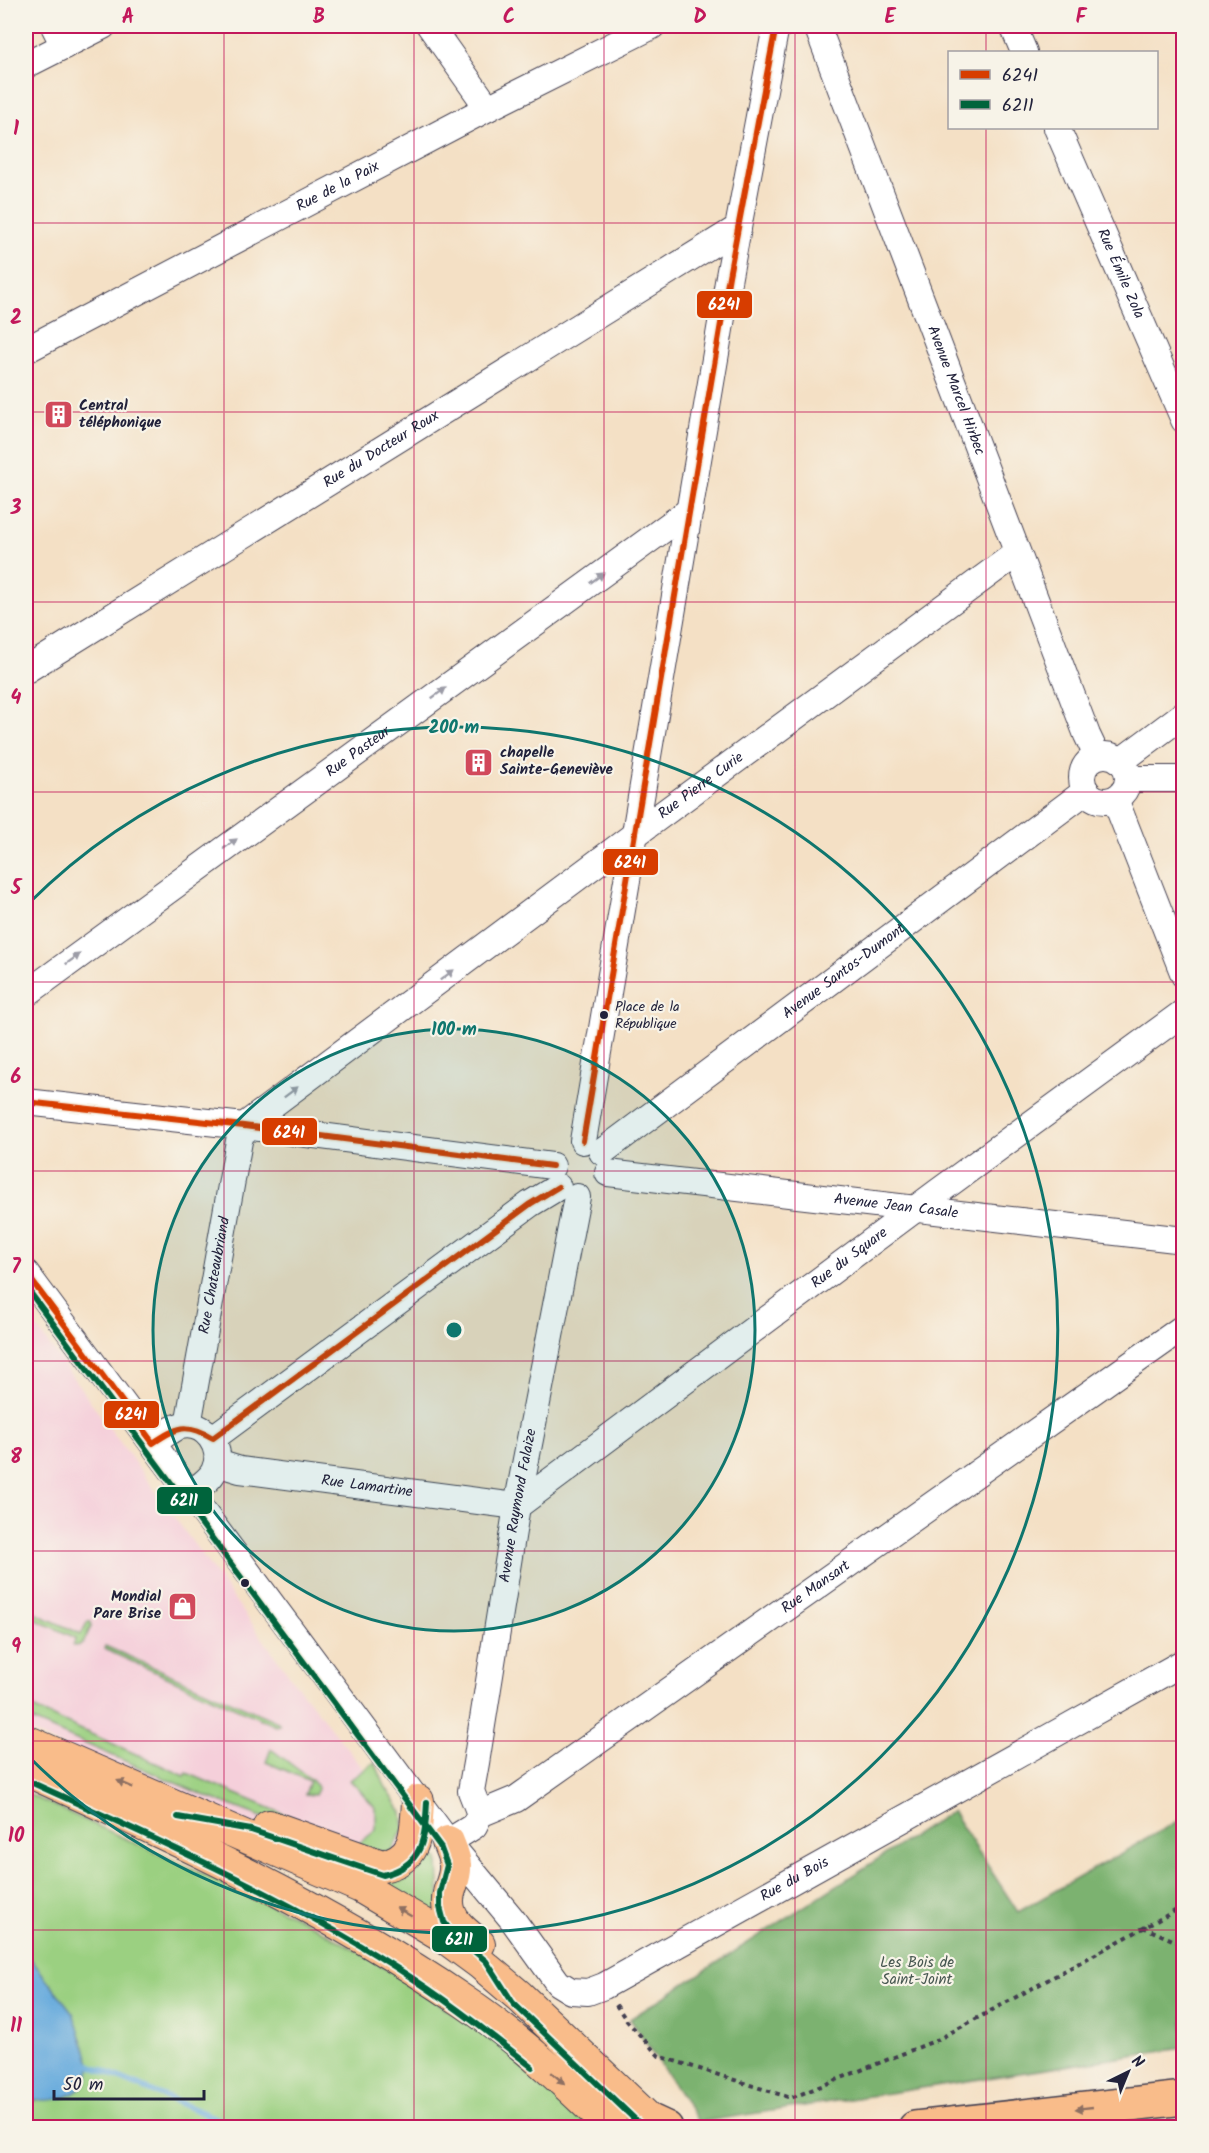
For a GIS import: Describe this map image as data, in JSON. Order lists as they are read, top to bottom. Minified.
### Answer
{"streets":{"street":["Rue de la Paix","Rue Émile Zola","Avenue Marcel Hirbec","Rue du Docteur Roux","Rue Pasteur","Rue Pierre Curie","Avenue Santos-Dumont","Avenue Jean Casale","Rue du Square","Rue Chateaubriand","Rue Lamartine","Avenue Raymond Falaize","Rue Mansart","Rue du Bois"]},"crossings":[["Avenue Marcel Hirbec","Rue Pierre Curie"],["Rue Pierre Curie","Rue Chateaubriand"],["Avenue Santos-Dumont","Avenue Jean Casale"],["Avenue Santos-Dumont","Avenue Raymond Falaize"],["Avenue Jean Casale","Rue du Square"],["Avenue Jean Casale","Avenue Raymond Falaize"],["Rue du Square","Rue Lamartine"],["Rue du Square","Avenue Raymond Falaize"],["Rue Lamartine","Avenue Raymond Falaize"],["Avenue Raymond Falaize","Rue Mansart"],["Rue Mansart","Rue du Bois"]],"one_way":["Rue Pasteur","Rue Pierre Curie"],"parks":["Les Bois de Saint-Joint"],"places":{"building":["Central téléphonique","chapelle Sainte-Geneviève"],"other":["Place de la République"],"shop":["Mondial Pare Brise"]},"lines":["transit line 6241","transit line 6211"],"legend":["6241","6211"],"scale_bar":"50 m","north":"top right","grid":{"columns":["A","B","C","D","E","F"],"rows":["1","2","3","4","5","6","7","8","9","10","11"]},"rings":["200 m","100 m"]}
